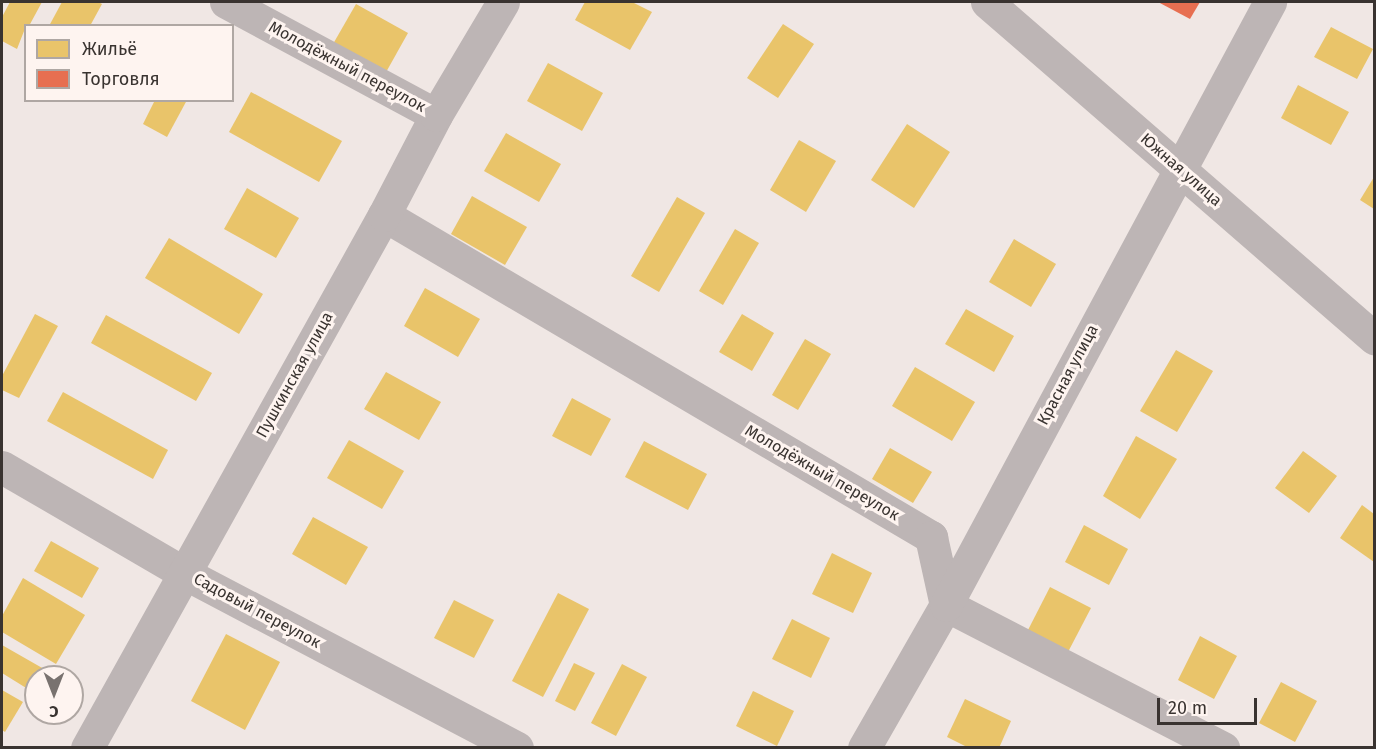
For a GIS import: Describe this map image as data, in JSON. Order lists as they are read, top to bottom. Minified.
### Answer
{"streets":{"street":["Молодёжный переулок","Южная улица","Пушкинская улица","Красная улица","Садовый переулок"]},"crossings":[["Молодёжный переулок","Пушкинская улица"],["Молодёжный переулок","Красная улица"],["Южная улица","Красная улица"],["Пушкинская улица","Садовый переулок"]],"legend":["Жильё","Торговля"],"scale_bar":"20 m","north":"bottom"}
